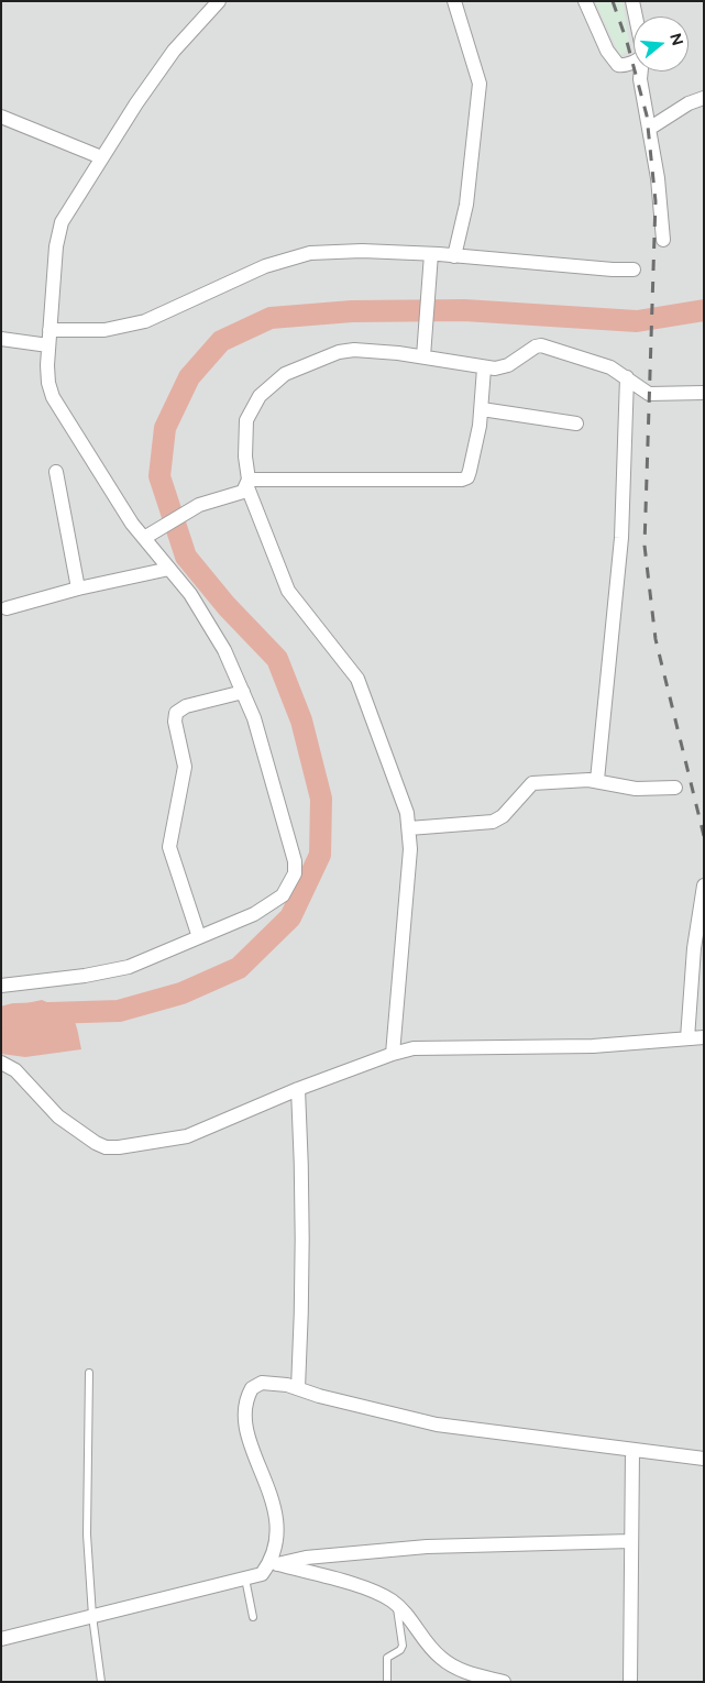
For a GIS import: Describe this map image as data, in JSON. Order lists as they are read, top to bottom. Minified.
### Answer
{"north":"right"}
